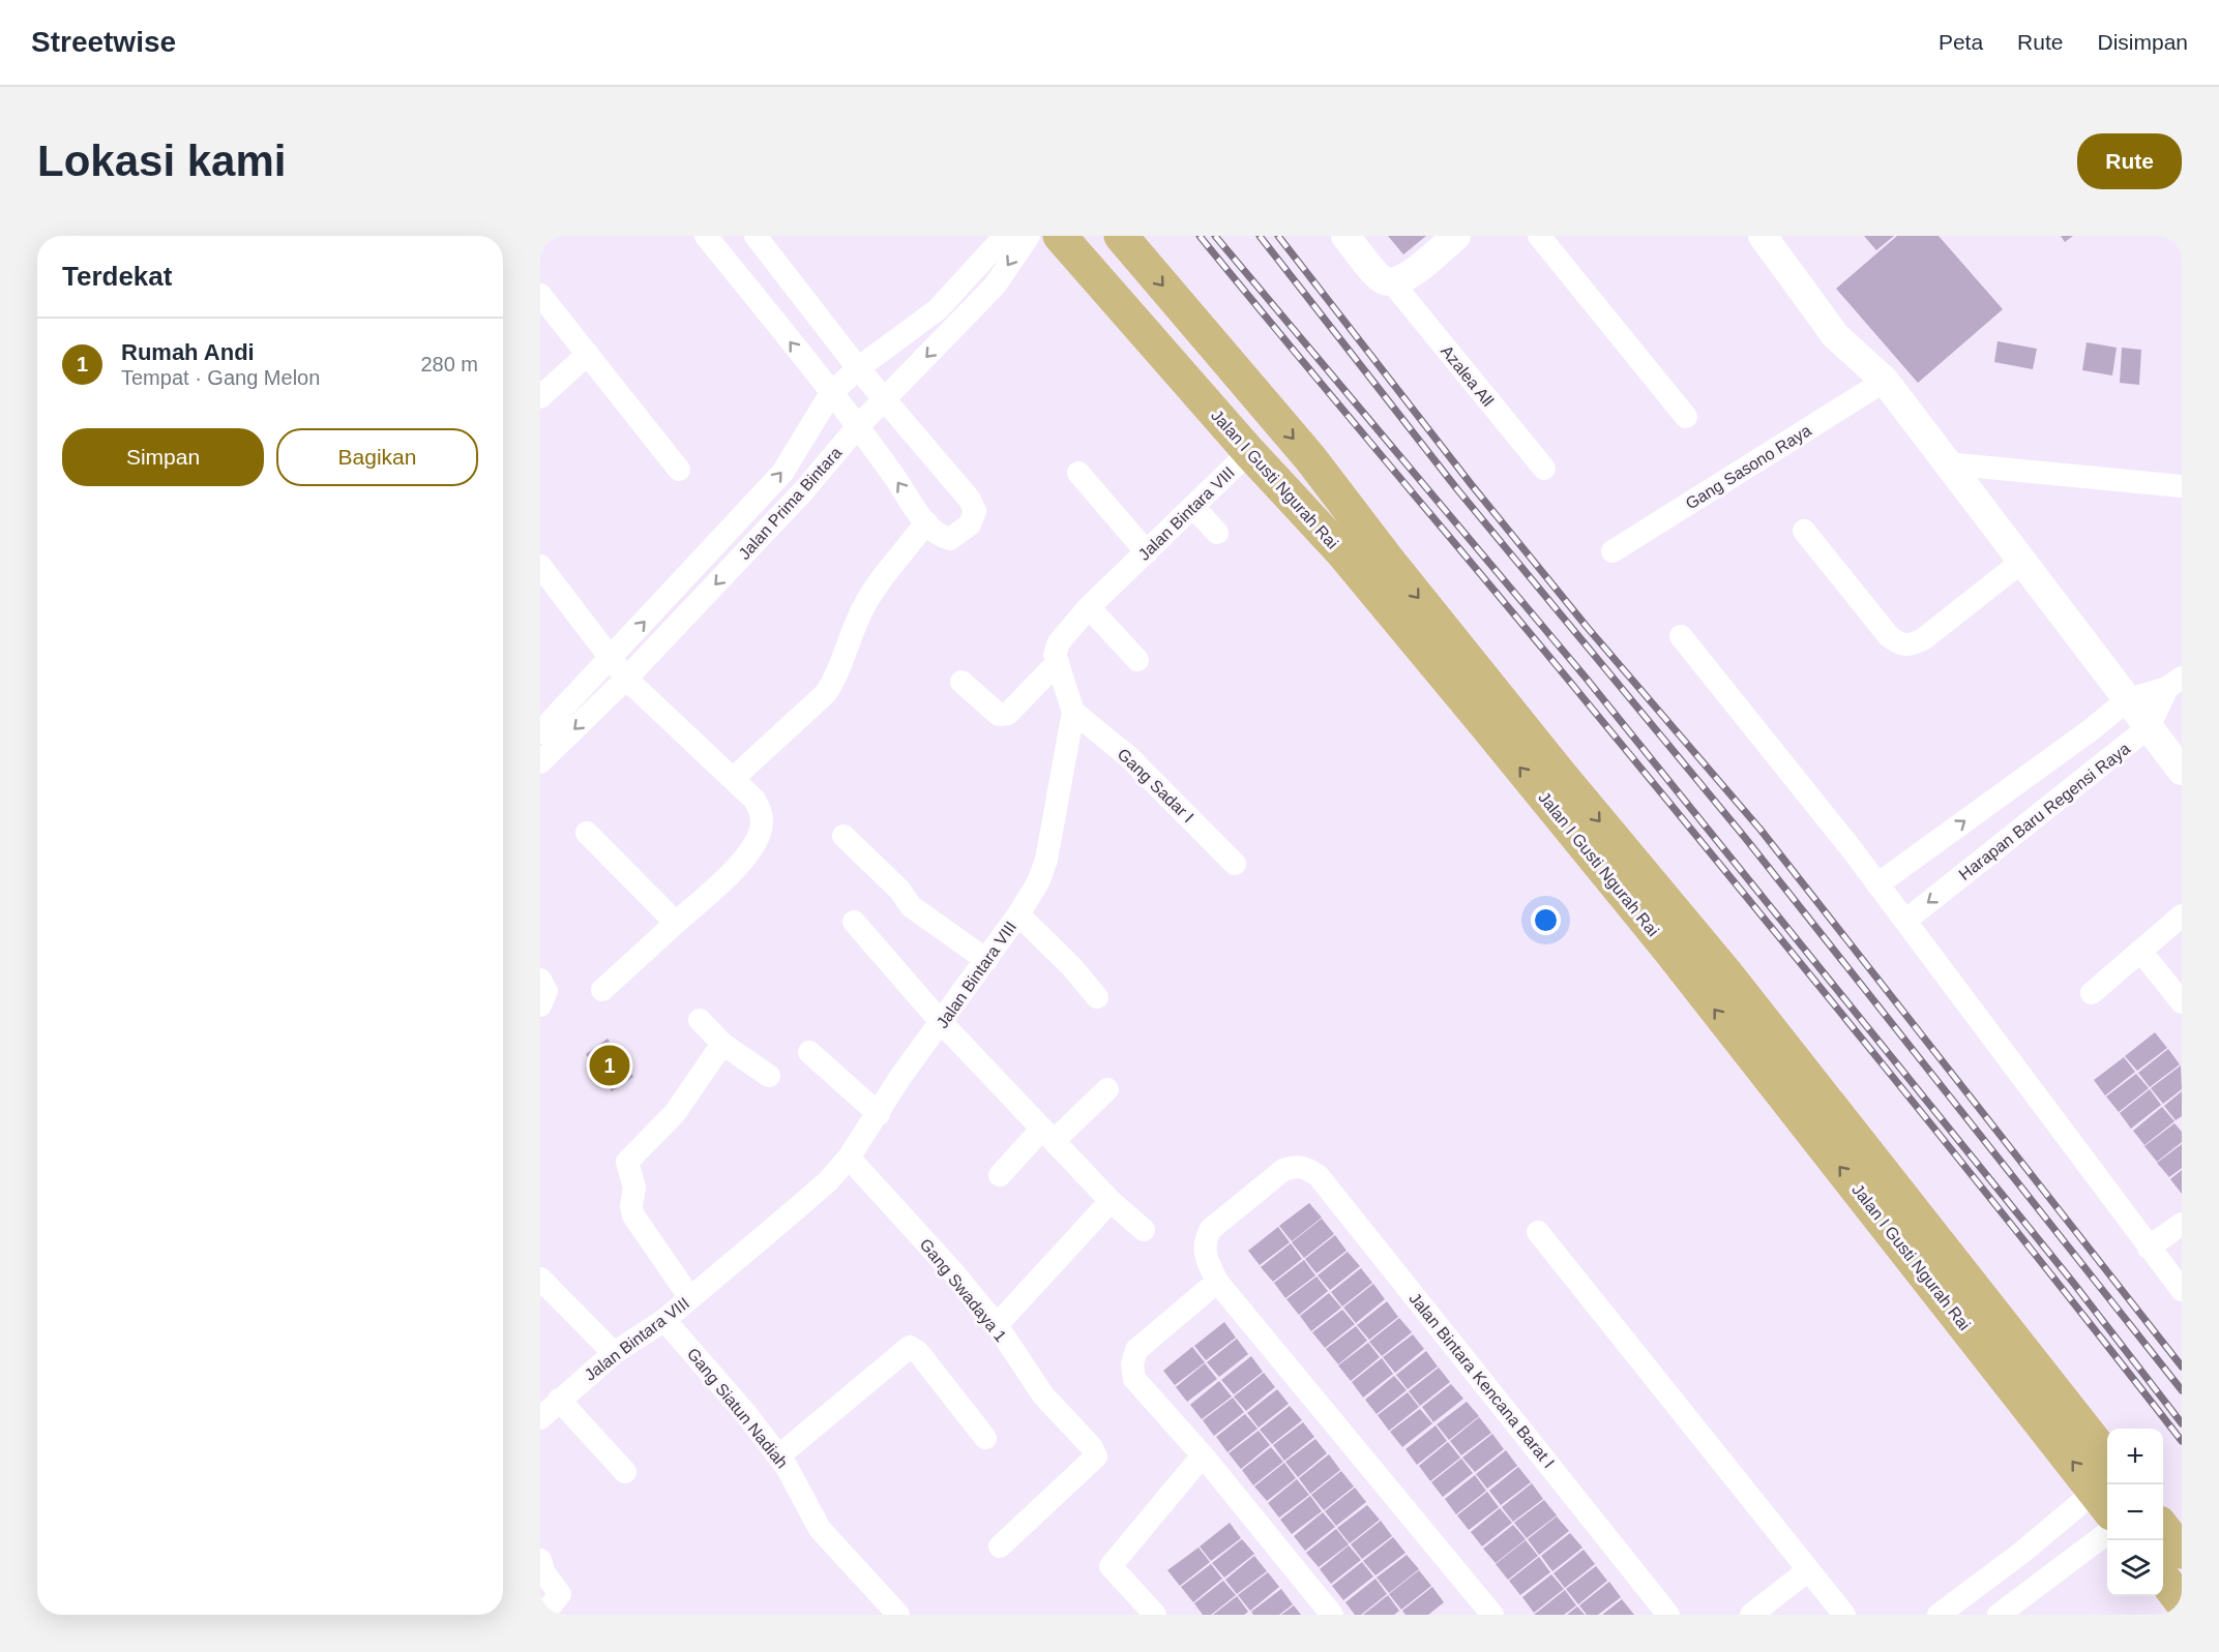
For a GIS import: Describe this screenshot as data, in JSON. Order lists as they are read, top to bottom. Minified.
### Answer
{"streets":{"main road":["Jalan I Gusti Ngurah Rai"],"street":["Azalea All","Gang Sasono Raya","Jalan Prima Bintara","Jalan Bintara VIII","Gang Sadar I","Harapan Baru Regensi Raya","Gang Swadaya 1","Jalan Bintara Kencana Barat I","Gang Siatun Nadiah"]},"crossings":[["Jalan I Gusti Ngurah Rai","Jalan Bintara VIII"],["Jalan Bintara VIII","Gang Sadar I"],["Jalan Bintara VIII","Gang Swadaya 1"],["Jalan Bintara VIII","Gang Siatun Nadiah"]],"page":{"header":"Streetwise","nav":["Peta","Rute","Disimpan"],"buttons":["Rute",["Simpan","Bagikan"]],"title":"Lokasi kami","heading":"Terdekat","list":[{"mark":"1","name":"Rumah Andi","note":"Tempat · Gang Melon","value":"280 m"}],"pins":"1","map_buttons":["+","−"]}}
